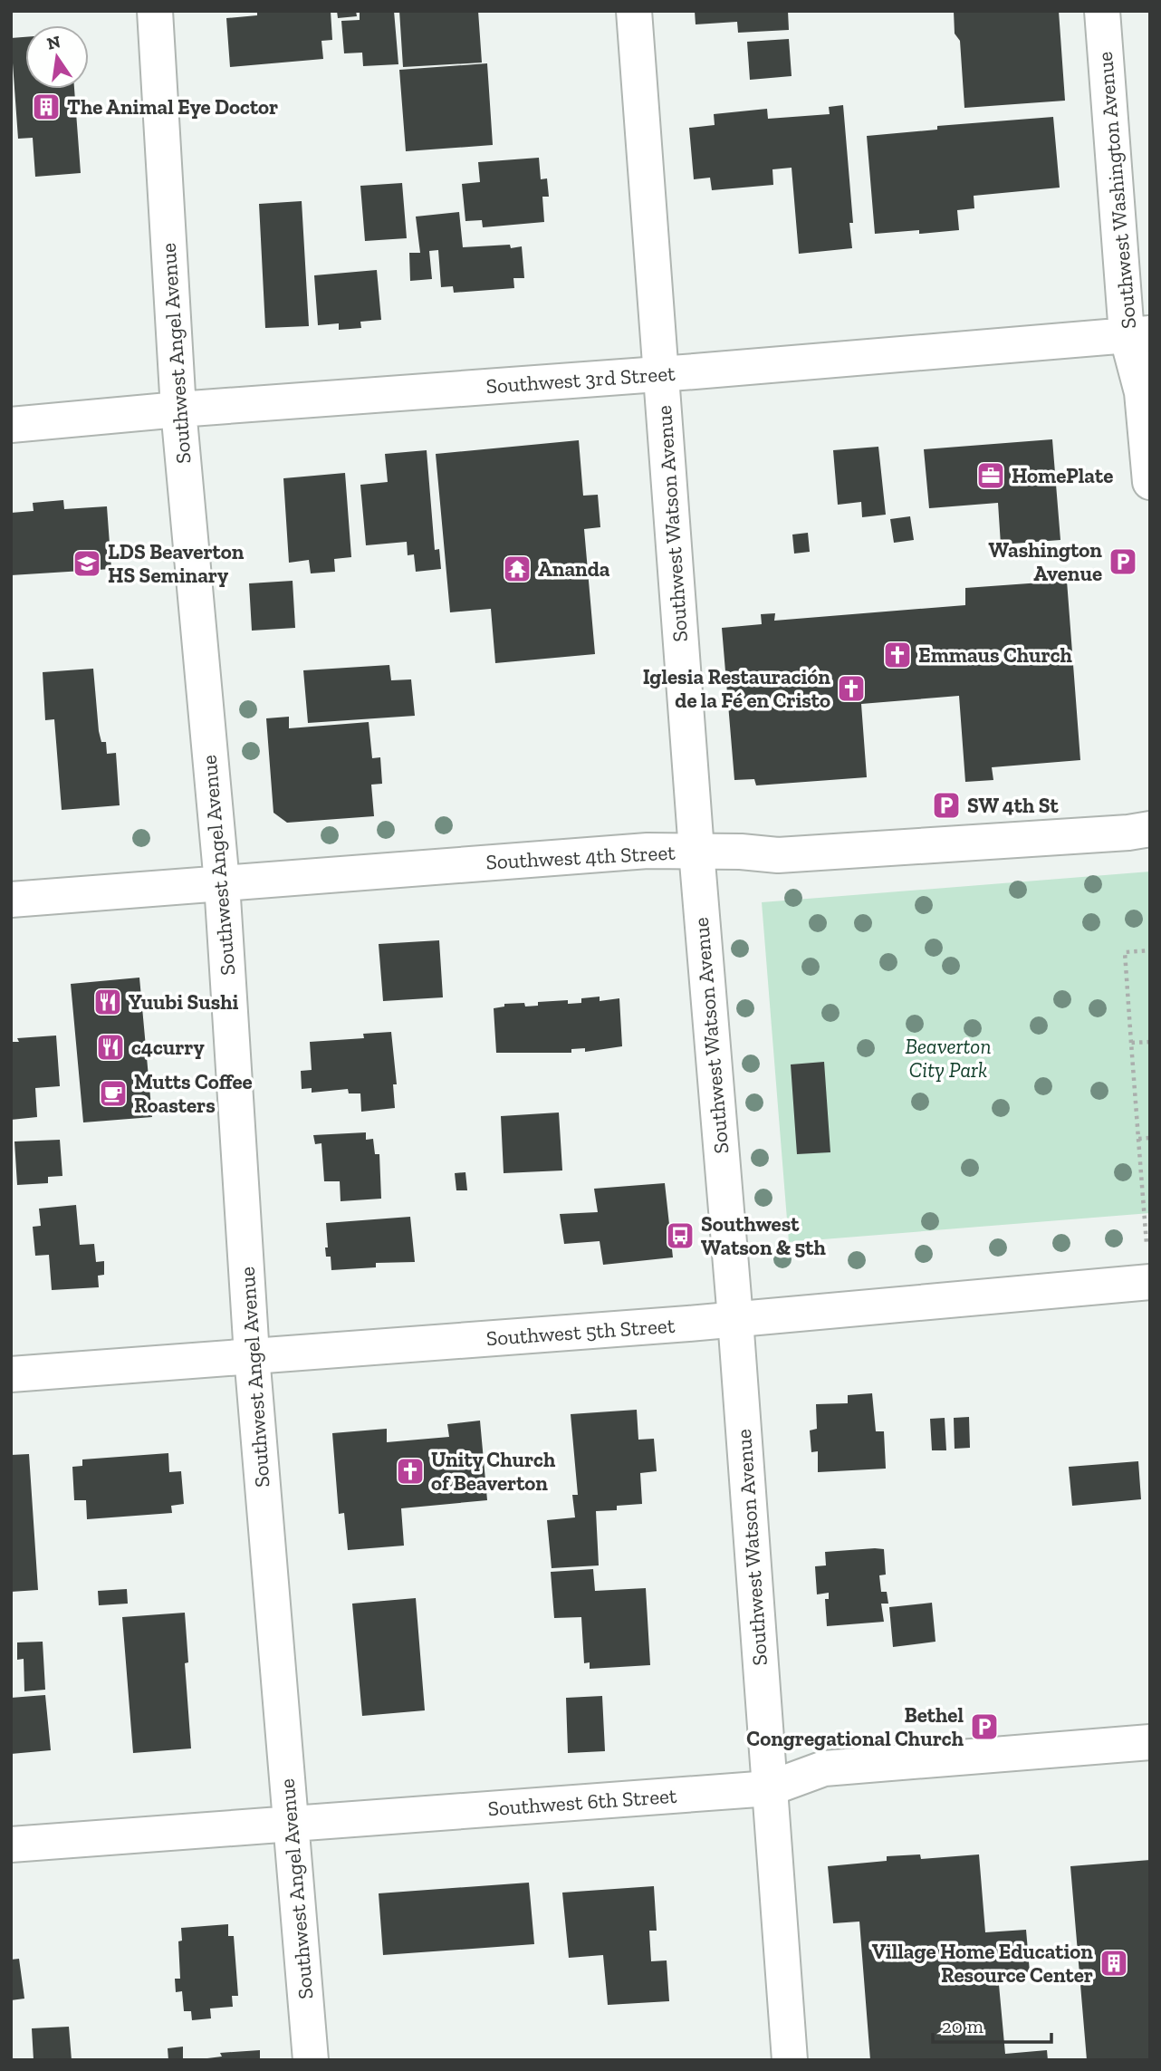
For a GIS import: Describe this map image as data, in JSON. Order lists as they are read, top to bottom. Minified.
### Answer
{"streets":{"street":["Southwest Washington Avenue","Southwest Angel Avenue","Southwest 3rd Street","Southwest Watson Avenue","Southwest 4th Street","Southwest 5th Street","Southwest 6th Street"]},"crossings":[["Southwest Washington Avenue","Southwest 3rd Street"],["Southwest Angel Avenue","Southwest 3rd Street"],["Southwest Angel Avenue","Southwest 4th Street"],["Southwest Angel Avenue","Southwest 5th Street"],["Southwest Angel Avenue","Southwest 6th Street"],["Southwest 3rd Street","Southwest Watson Avenue"],["Southwest Watson Avenue","Southwest 4th Street"],["Southwest Watson Avenue","Southwest 5th Street"],["Southwest Watson Avenue","Southwest 6th Street"]],"parks":["Beaverton City Park"],"places":{"building":["The Animal Eye Doctor","Village Home Education Resource Center"],"office":["HomePlate"],"parking":["Washington Avenue","SW 4th St","Bethel Congregational Church"],"school or university":["LDS Beaverton HS Seminary"],"temple":["Ananda"],"church":["Emmaus Church","Iglesia Restauración de la Fé en Cristo","Unity Church of Beaverton"],"restaurant":["Yuubi Sushi","c4curry"],"cafe":["Mutts Coffee Roasters"],"bus stop":["Southwest Watson & 5th"]},"scale_bar":"20 m","north":"top"}
